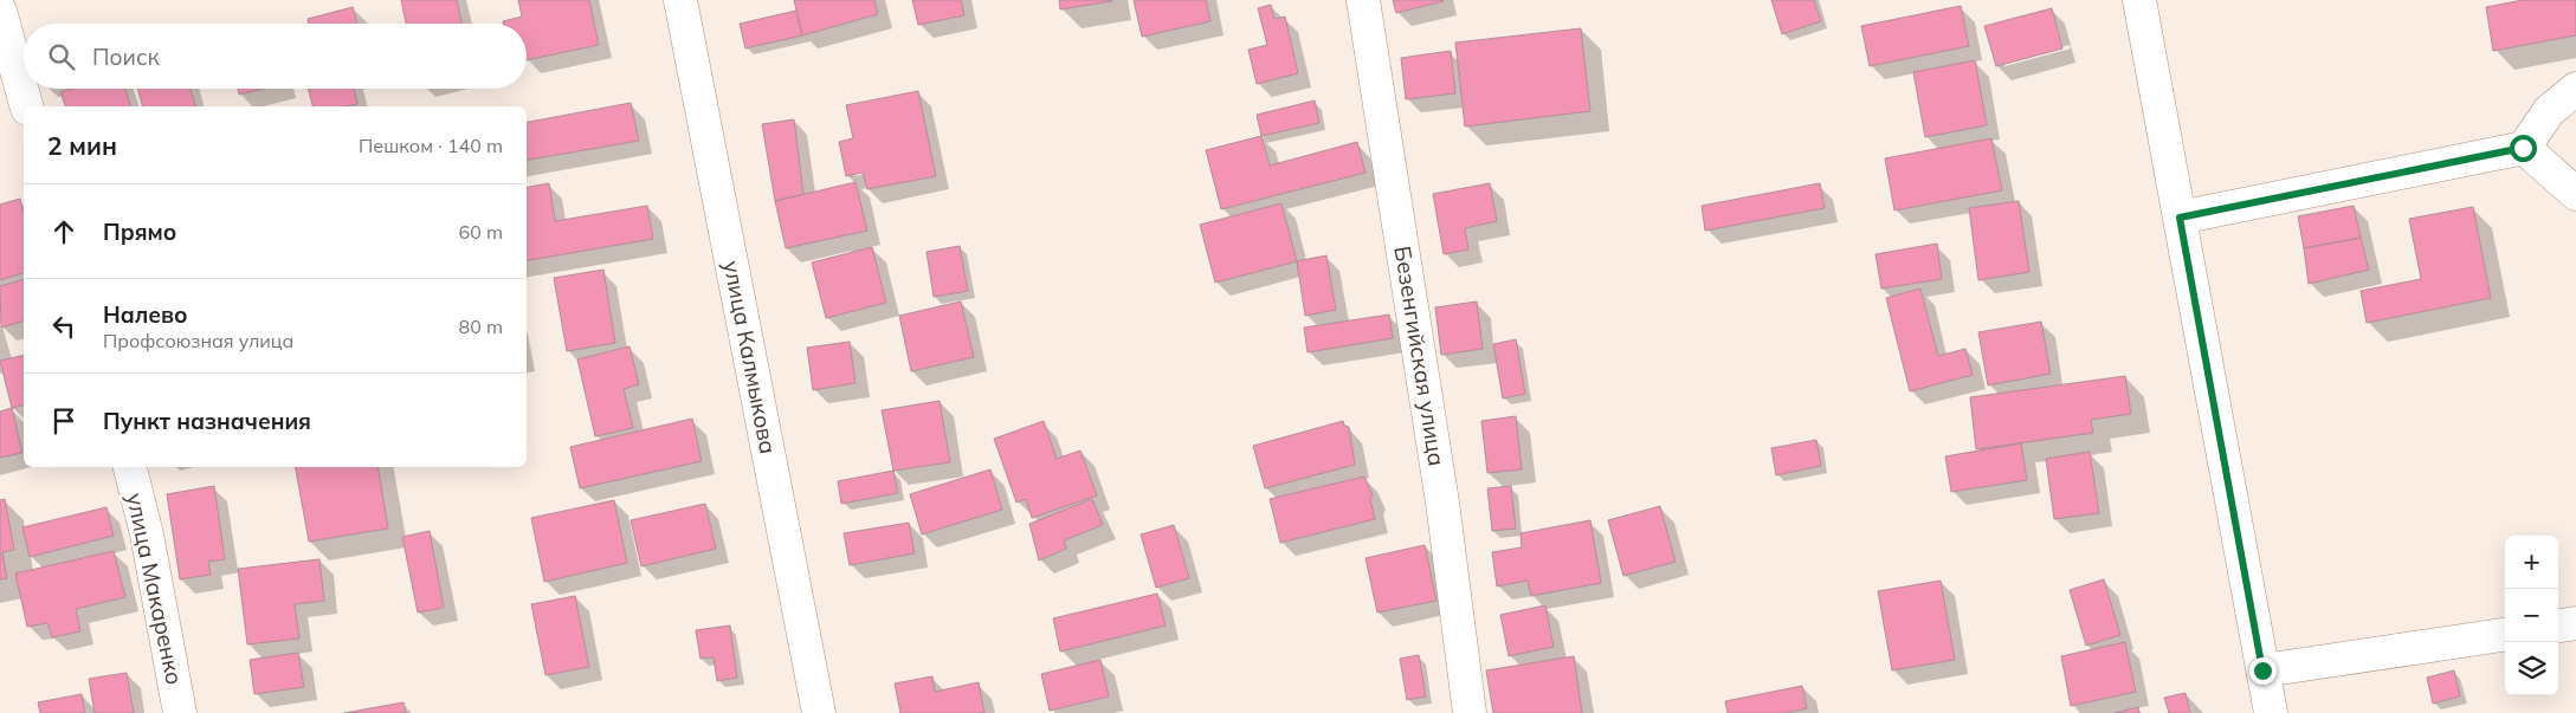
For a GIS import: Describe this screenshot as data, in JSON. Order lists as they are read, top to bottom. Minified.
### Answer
{"streets":{"street":["Безенгийская улица","улица Калмыкова","улица Макаренко"]},"page":{"search":"Поиск","heading":["2 мин","Пешком · 140 m"],"list":[["Прямо","60 m"],["Налево","Профсоюзная улица","80 m"],"Пункт назначения"],"map_buttons":["+","−"]}}
